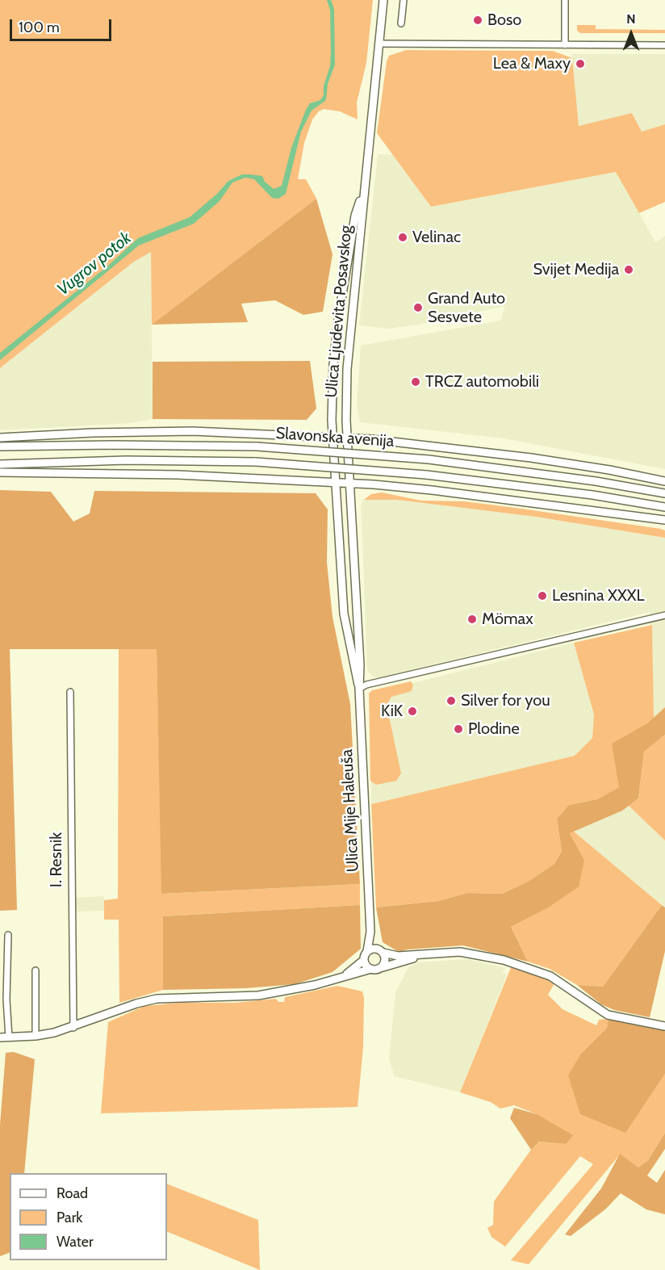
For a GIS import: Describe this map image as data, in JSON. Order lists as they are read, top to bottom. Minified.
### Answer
{"streets":{"main road":["Ulica Ljudevita Posavskog","Slavonska avenija","Ulica Mije Haleuša"],"street":["I. Resnik"]},"crossings":[["Ulica Ljudevita Posavskog","Ulica Mije Haleuša"]],"water":["Vugrov potok"],"places":["Boso","Lea & Maxy","Velinac","Svijet Medija","Grand Auto Sesvete","TRCZ automobili","Lesnina XXXL","Mömax","Silver for you","KiK","Plodine"],"legend":["Road","Park","Water"],"scale_bar":"100 m","north":"top"}
